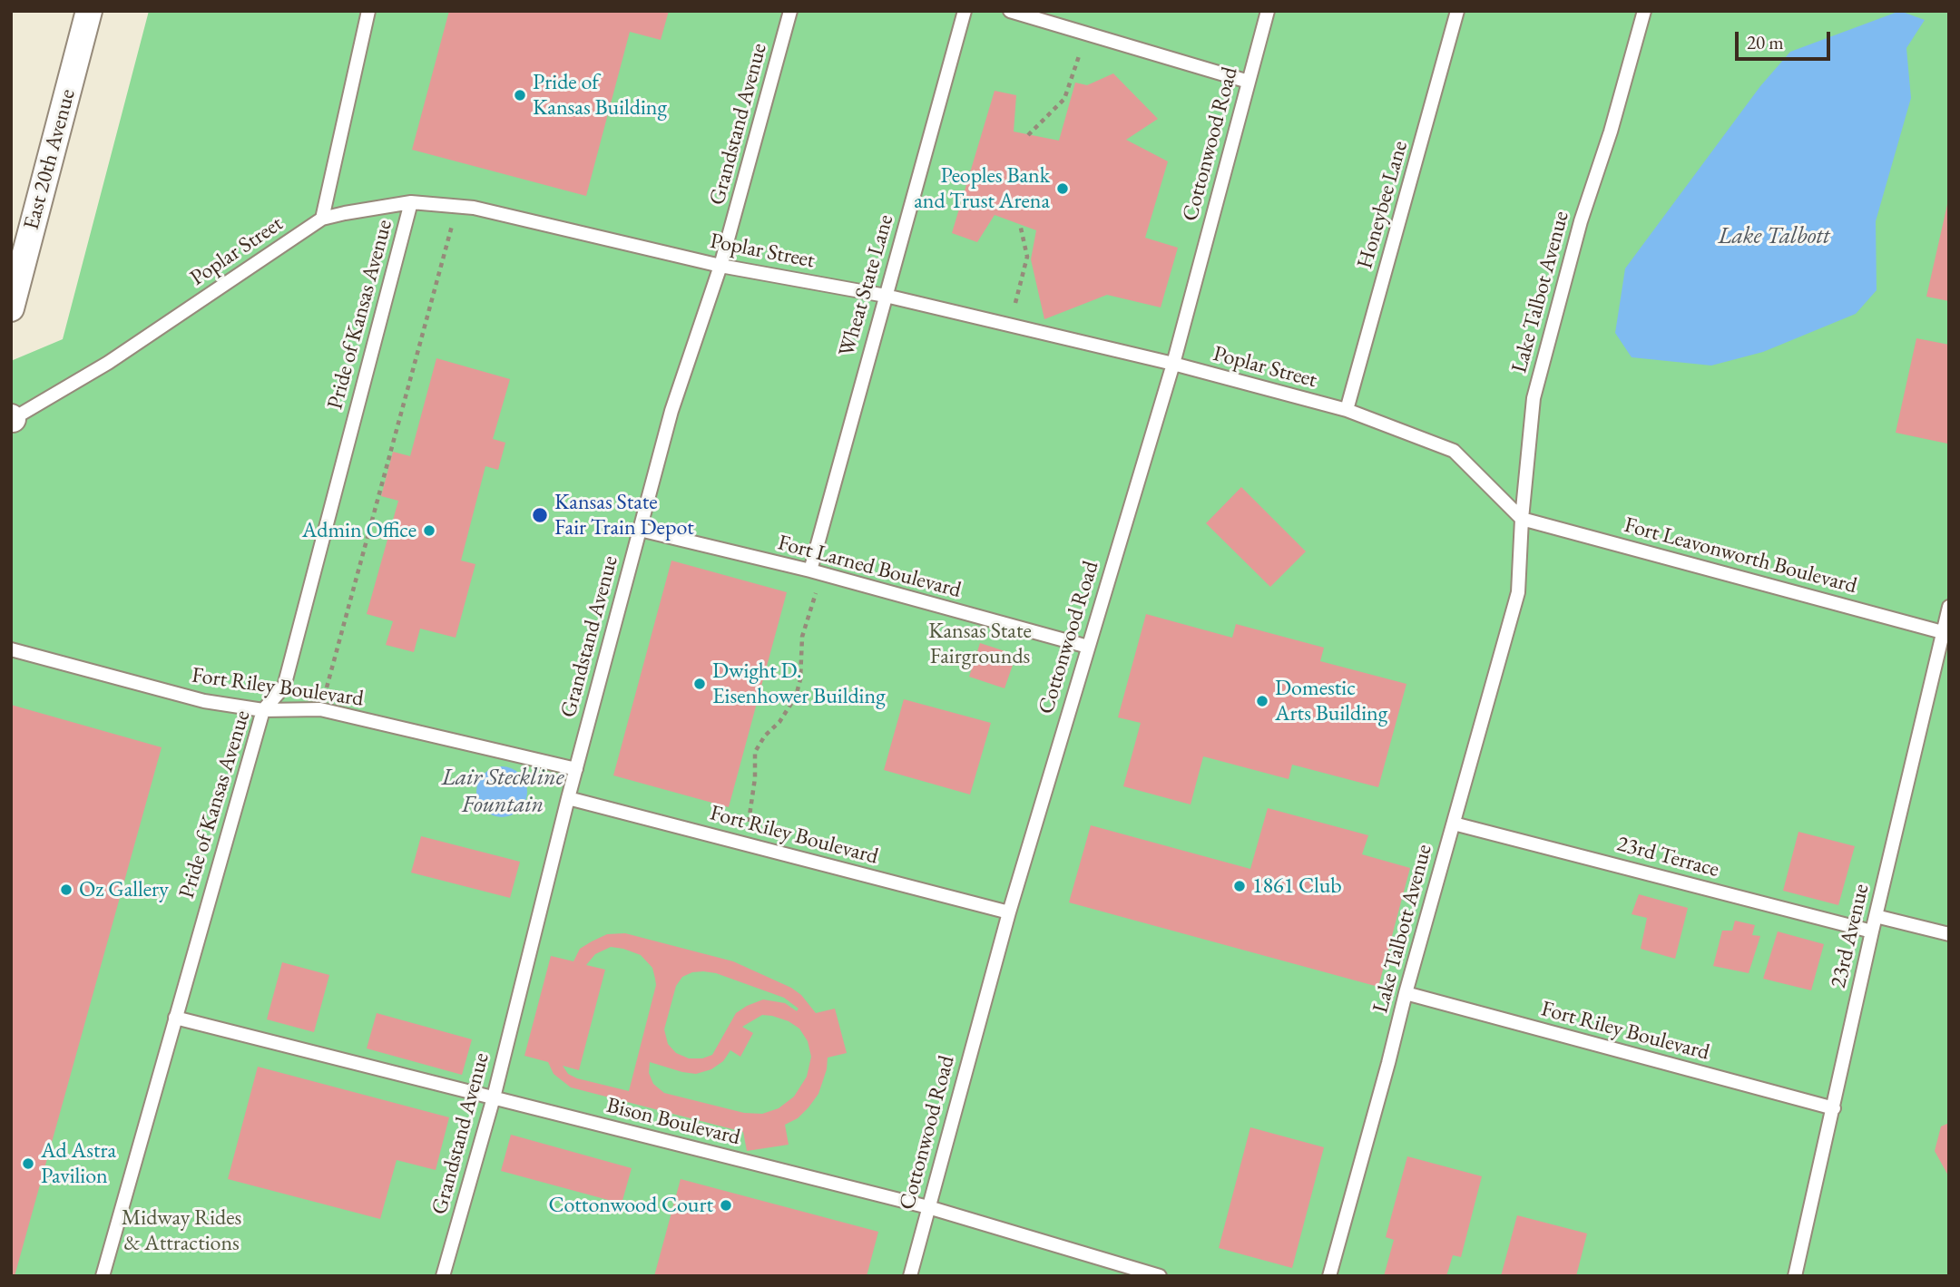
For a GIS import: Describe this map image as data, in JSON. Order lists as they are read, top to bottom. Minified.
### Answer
{"streets":{"street":["East 20th Avenue"],"lane":["Grandstand Avenue","Cottonwood Road","Honeybee Lane","Poplar Street","Wheat State Lane","Lake Talbot Avenue","Pride of Kansas Avenue","Fort Leavonworth Boulevard","Fort Larned Boulevard","Fort Riley Boulevard","23rd Terrace","Lake Talbott Avenue","23rd Avenue","Bison Boulevard"]},"crossings":[["Grandstand Avenue","Poplar Street"],["Grandstand Avenue","Fort Larned Boulevard"],["Grandstand Avenue","Fort Riley Boulevard"],["Grandstand Avenue","Bison Boulevard"],["Cottonwood Road","Poplar Street"],["Cottonwood Road","Fort Larned Boulevard"],["Cottonwood Road","Fort Riley Boulevard"],["Cottonwood Road","Bison Boulevard"],["Honeybee Lane","Poplar Street"],["Poplar Street","Wheat State Lane"],["Poplar Street","Lake Talbot Avenue"],["Poplar Street","Pride of Kansas Avenue"],["Poplar Street","Fort Leavonworth Boulevard"],["Wheat State Lane","Fort Larned Boulevard"],["Lake Talbot Avenue","Fort Leavonworth Boulevard"],["Lake Talbot Avenue","Lake Talbott Avenue"],["Pride of Kansas Avenue","Fort Riley Boulevard"],["Pride of Kansas Avenue","Bison Boulevard"],["Fort Leavonworth Boulevard","23rd Avenue"],["Fort Riley Boulevard","Lake Talbott Avenue"],["Fort Riley Boulevard","23rd Avenue"],["23rd Terrace","Lake Talbott Avenue"],["23rd Terrace","23rd Avenue"]],"water":["Lake Talbott","Lair Steckline Fountain"],"parks":["Kansas State Fairgrounds","Midway Rides & Attractions"],"places":["Pride of Kansas Building","Peoples Bank and Trust Arena","Kansas State Fair Train Depot","Admin Office","Dwight D. Eisenhower Building","Domestic Arts Building","1861 Club","Oz Gallery","Ad Astra Pavilion","Cottonwood Court"],"scale_bar":"20 m"}
